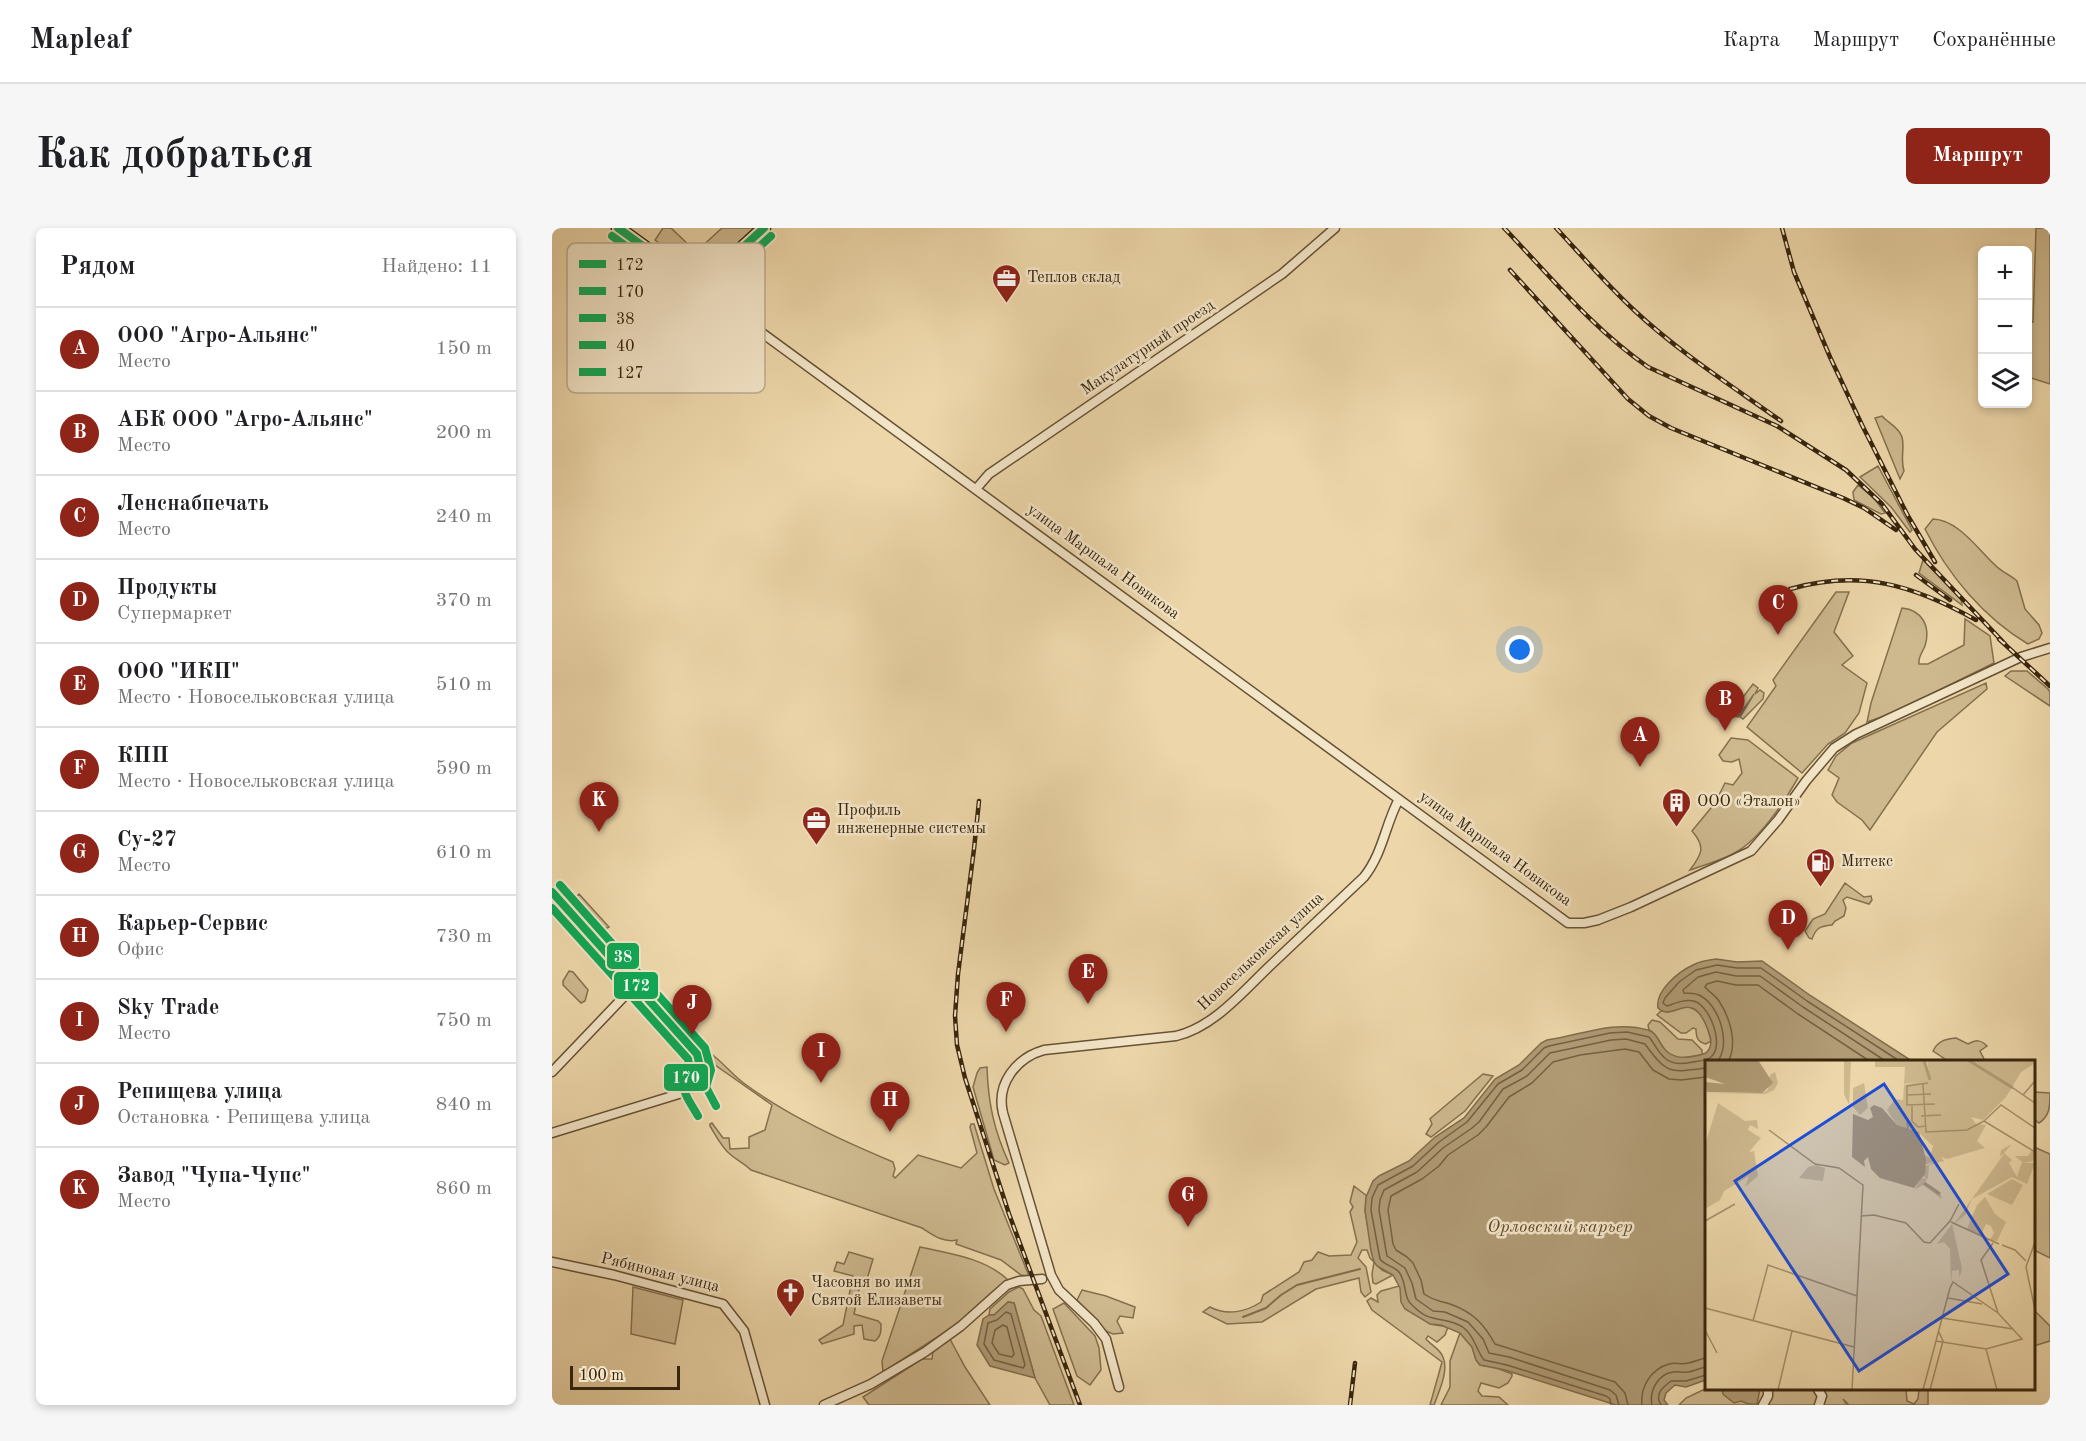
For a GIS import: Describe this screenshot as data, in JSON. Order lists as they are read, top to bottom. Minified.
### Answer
{"streets":{"street":["Макулатурный проезд","улица Маршала Новикова","Новосельковская улица","Рябиновая улица"]},"crossings":[["Макулатурный проезд","улица Маршала Новикова"],["улица Маршала Новикова","Новосельковская улица"]],"water":["Орловский карьер"],"places":{"office":["Теплов склад","Профиль инженерные системы"],"building":["ООО «Эталон»"],"fuel station":["Митекс"],"church":["Часовня во имя Святой Елизаветы"]},"lines":["transit line 40","transit line 127","transit line 38","transit line 172","transit line 170"],"legend":["172","170","38","40","127"],"scale_bar":"100 m","page":{"header":"Mapleaf","nav":["Карта","Маршрут","Сохранённые"],"buttons":"Маршрут","title":"Как добраться","heading":["Рядом","Найдено: 11"],"map_buttons":["+","−"],"list":[{"mark":"A","name":"ООО \"Агро-Альянс\"","note":"Место","value":"150 m"},{"mark":"B","name":"АБК ООО \"Агро-Альянс\"","note":"Место","value":"200 m"},{"mark":"C","name":"Ленснабпечать","note":"Место","value":"240 m"},{"mark":"D","name":"Продукты","note":"Супермаркет","value":"370 m"},{"mark":"E","name":"ООО \"ИКП\"","note":"Место · Новосельковская улица","value":"510 m"},{"mark":"F","name":"КПП","note":"Место · Новосельковская улица","value":"590 m"},{"mark":"G","name":"Су-27","note":"Место","value":"610 m"},{"mark":"H","name":"Карьер-Сервис","note":"Офис","value":"730 m"},{"mark":"I","name":"Sky Trade","note":"Место","value":"750 m"},{"mark":"J","name":"Репищева улица","note":"Остановка · Репищева улица","value":"840 m"},{"mark":"K","name":"Завод \"Чупа-Чупс\"","note":"Место","value":"860 m"}],"pins":["C","B","A","K","D","E","F","J","I","H","G"],"scale":"100 m"}}
